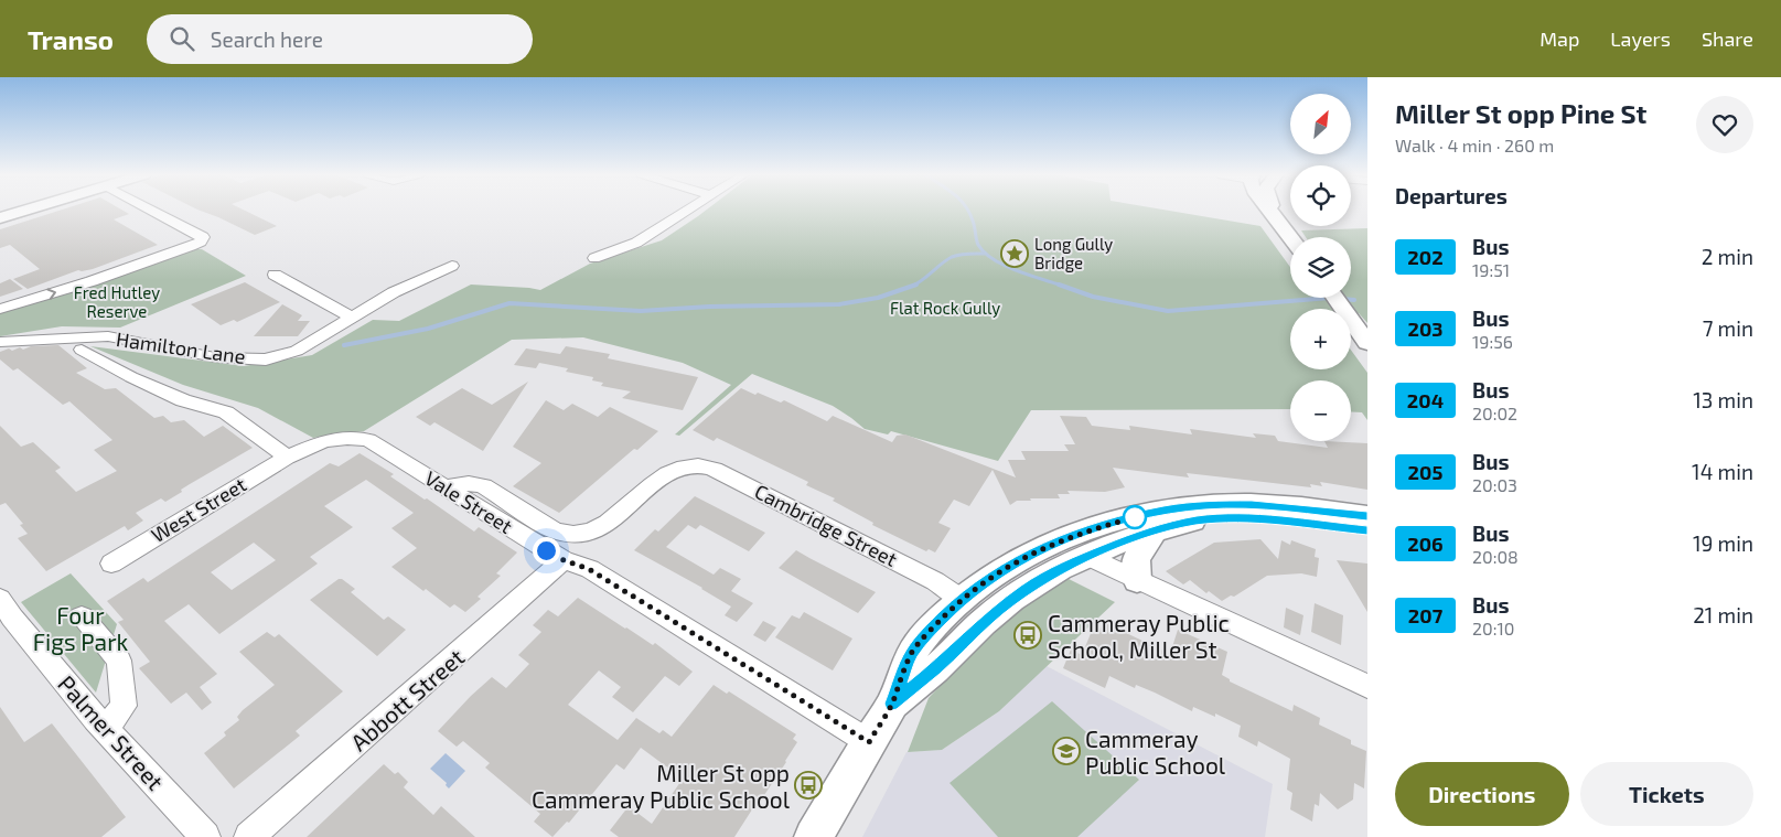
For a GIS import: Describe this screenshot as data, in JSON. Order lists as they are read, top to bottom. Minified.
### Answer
{"streets":{"street":["Hamilton Lane","Vale Street","West Street","Cambridge Street","Abbott Street","Palmer Street"]},"crossings":[["Vale Street","West Street"],["Vale Street","Cambridge Street"],["Vale Street","Abbott Street"]],"parks":["Fred Hutley Reserve","Flat Rock Gully","Four Figs Park"],"places":{"place":["Long Gully Bridge"],"bus stop":["Cammeray Public School, Miller St","Miller St opp Cammeray Public School"],"school or university":["Cammeray Public School"]},"lines":["bus line 202"],"north":"top right","page":{"header":"Transo","search":"Search here","nav":["Map","Layers","Share"],"heading":[["Miller St opp Pine St","Walk · 4 min · 260 m"],"Departures"],"map_buttons":["+","−"],"list":[{"mark":"202","name":"Bus","note":"19:51","value":"2 min"},{"mark":"203","name":"Bus","note":"19:56","value":"7 min"},{"mark":"204","name":"Bus","note":"20:02","value":"13 min"},{"mark":"205","name":"Bus","note":"20:03","value":"14 min"},{"mark":"206","name":"Bus","note":"20:08","value":"19 min"},{"mark":"207","name":"Bus","note":"20:10","value":"21 min"}],"buttons":["Directions","Tickets"]}}
